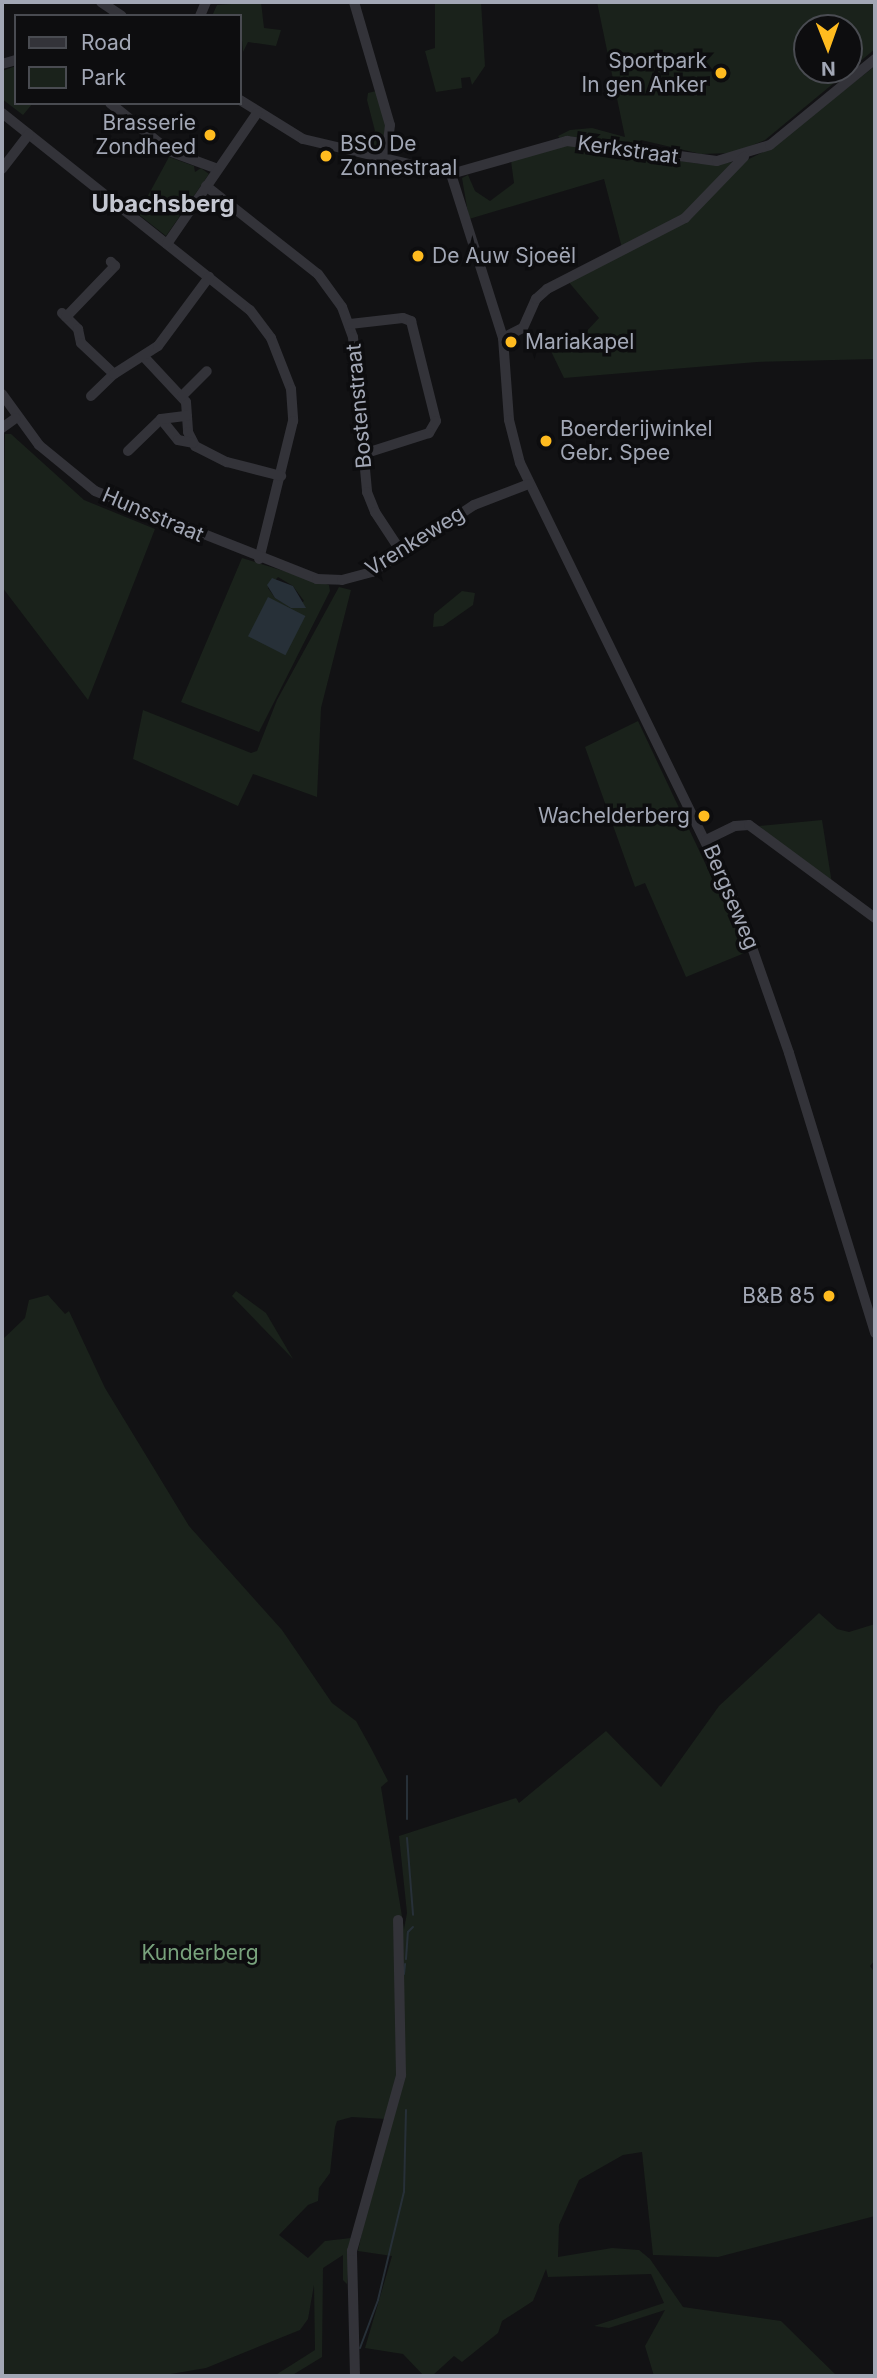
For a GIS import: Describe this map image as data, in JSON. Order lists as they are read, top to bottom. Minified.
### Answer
{"streets":{"street":["Kerkstraat","Bostenstraat","Hunsstraat","Vrenkeweg","Bergseweg"]},"crossings":[["Kerkstraat","Bergseweg"],["Bostenstraat","Vrenkeweg"],["Hunsstraat","Vrenkeweg"],["Vrenkeweg","Bergseweg"]],"districts":["Ubachsberg"],"parks":["Kunderberg"],"places":["Sportpark In gen Anker","Brasserie Zondheed","BSO De Zonnestraal","De Auw Sjoeël","Mariakapel","Boerderijwinkel Gebr. Spee","Wachelderberg","B&B 85"],"legend":["Road","Park"],"north":"bottom"}
